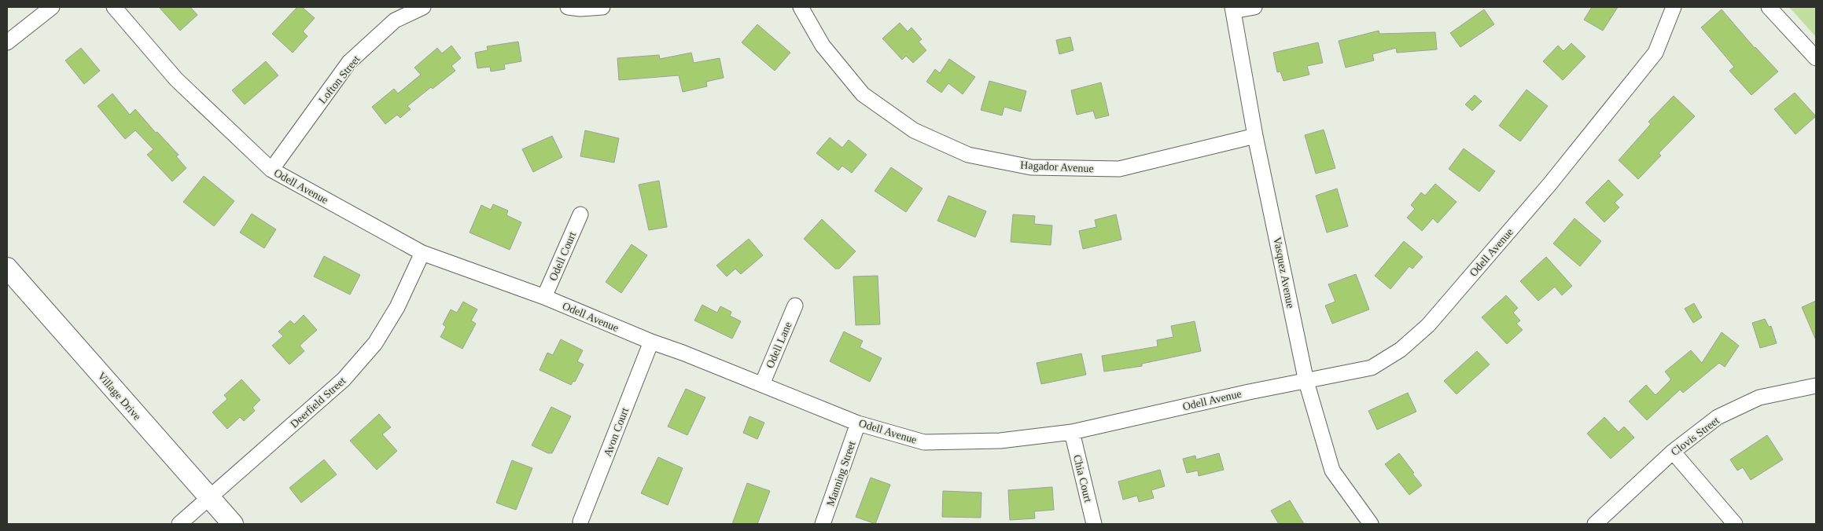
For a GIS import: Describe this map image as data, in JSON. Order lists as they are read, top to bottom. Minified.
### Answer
{"streets":{"main road":["Village Drive"],"street":["Lofton Street","Hagador Avenue","Odell Avenue","Odell Court","Vasquez Avenue","Odell Lane","Deerfield Street","Avon Court","Clovis Street","Manning Street","Chia Court"]},"crossings":[["Lofton Street","Odell Avenue"],["Hagador Avenue","Vasquez Avenue"],["Odell Avenue","Odell Court"],["Odell Avenue","Vasquez Avenue"],["Odell Avenue","Odell Lane"],["Odell Avenue","Deerfield Street"],["Odell Avenue","Avon Court"],["Odell Avenue","Manning Street"],["Odell Avenue","Chia Court"],["Village Drive","Deerfield Street"]]}
